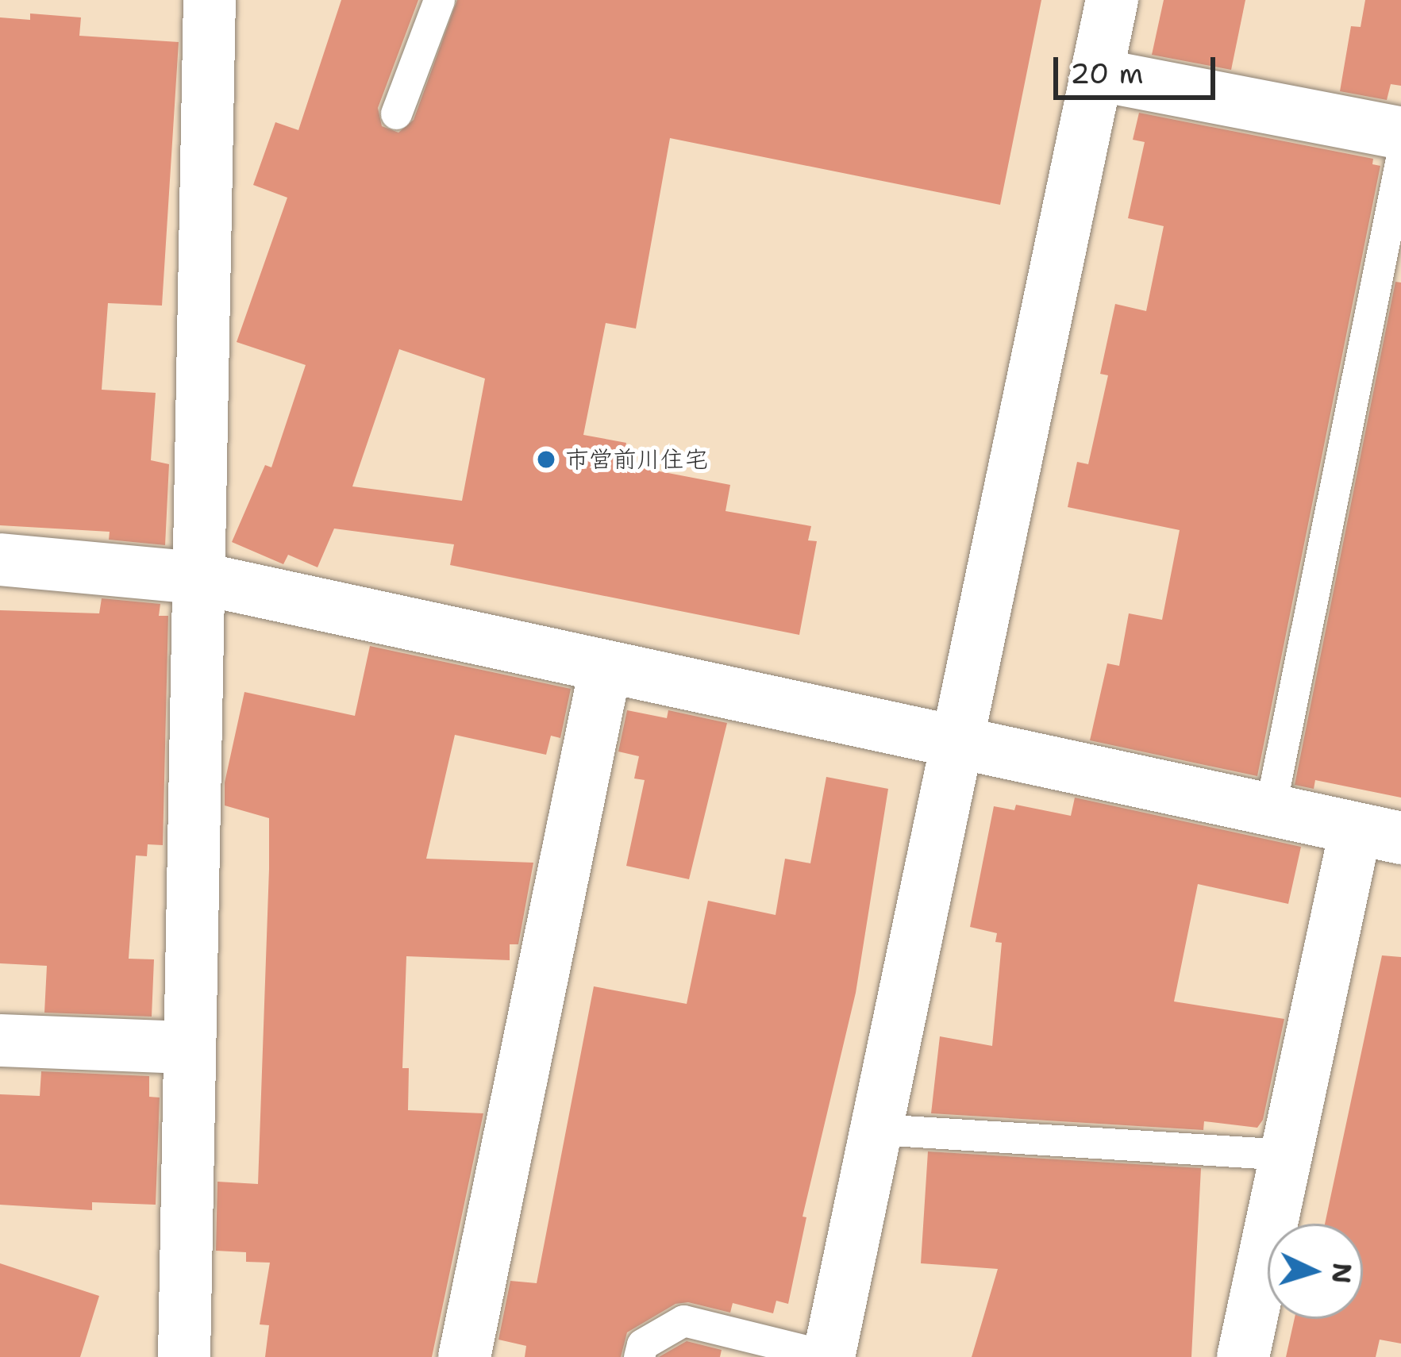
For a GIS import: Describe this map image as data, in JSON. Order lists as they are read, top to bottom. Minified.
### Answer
{"places":["市営前川住宅"],"scale_bar":"20 m","north":"right"}
